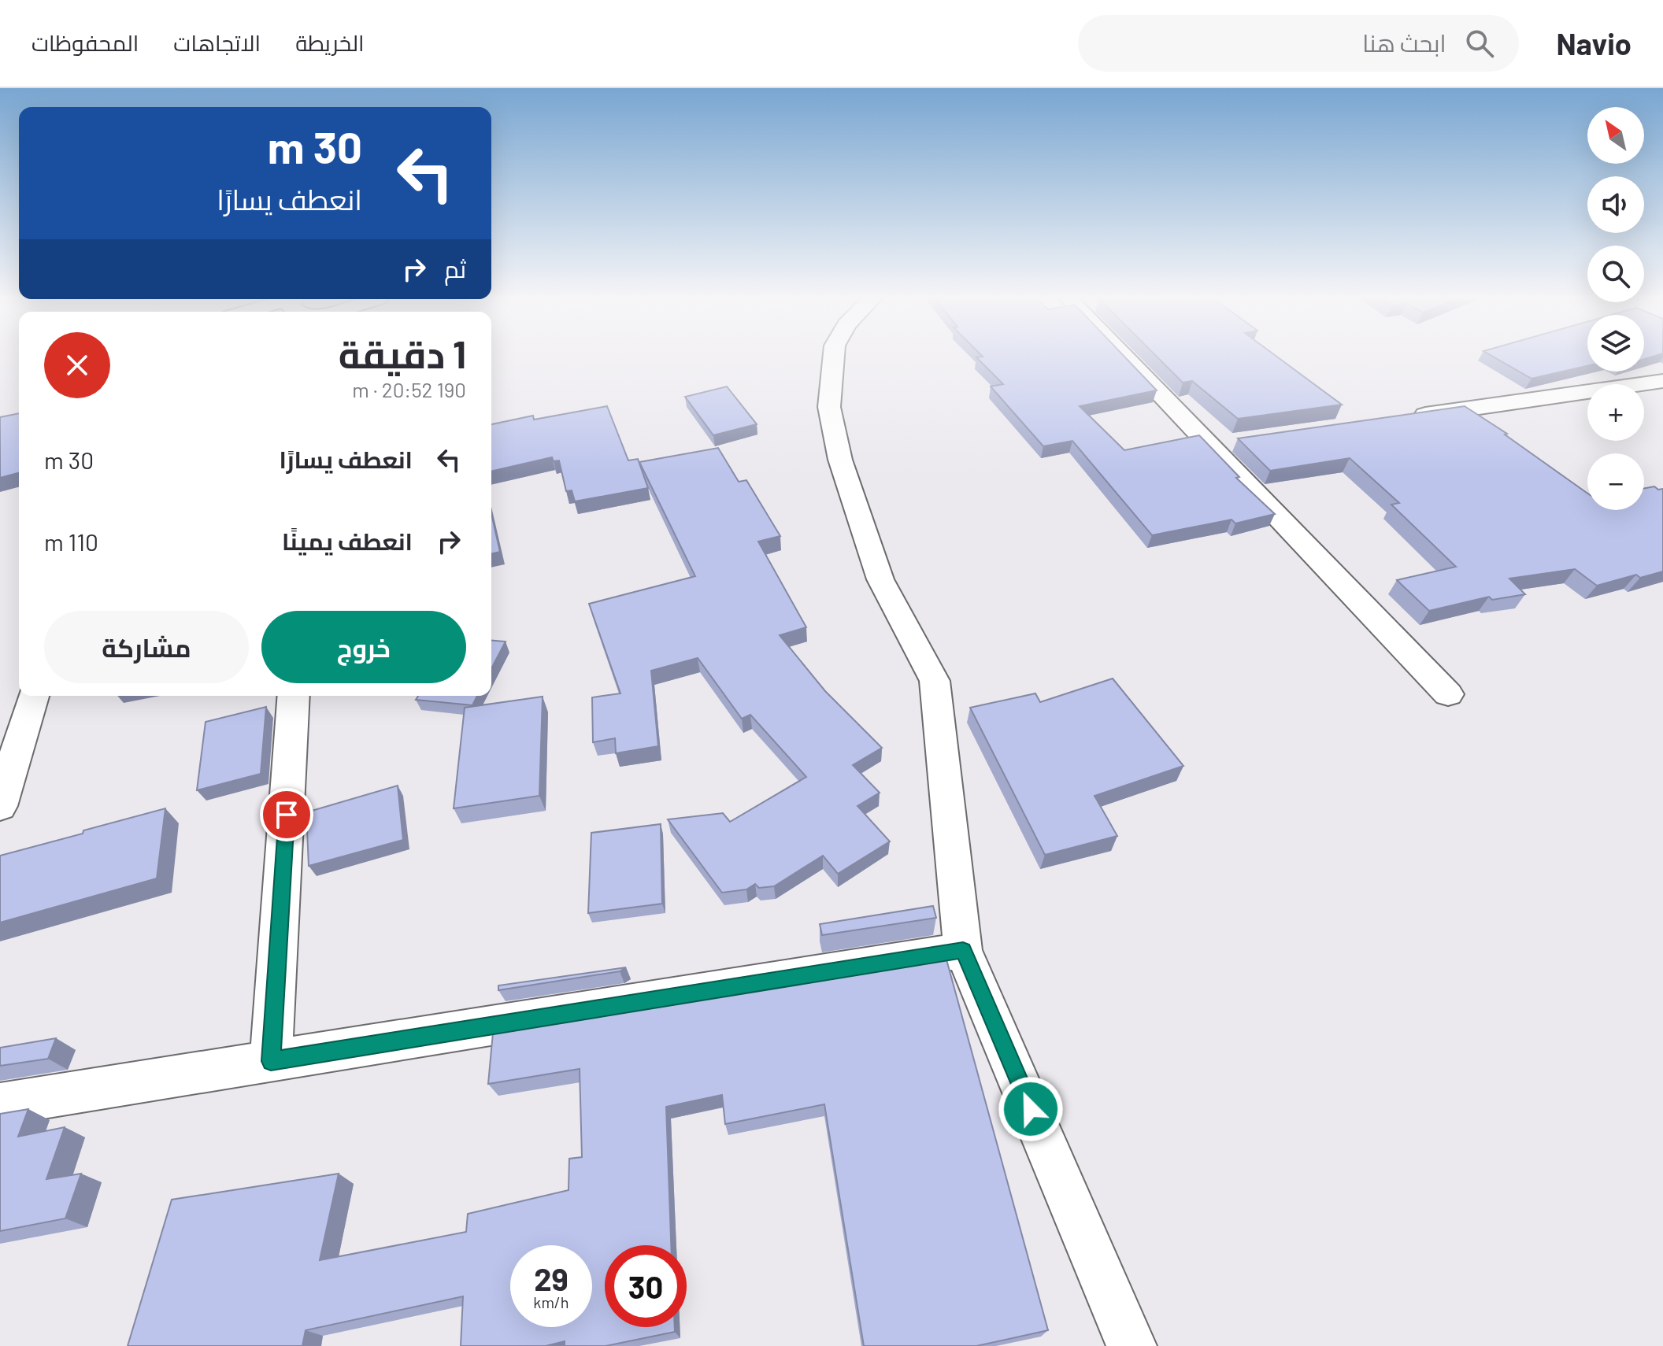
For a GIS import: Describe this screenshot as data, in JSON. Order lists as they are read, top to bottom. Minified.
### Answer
{"north":"top left","page":{"header":"Navio","search":"ابحث هنا","nav":["الخريطة","الاتجاهات","المحفوظات"],"map_buttons":["+","−"],"turn":["30 m","انعطف يسارًا"],"then":"ثم","heading":["1 دقيقة","190 m · 20:52"],"list":[{"name":"انعطف يسارًا","value":"30 m"},{"name":"انعطف يمينًا","value":"110 m"}],"buttons":["خروج","مشاركة"],"speed":"29 km/h","limit":"30"}}
